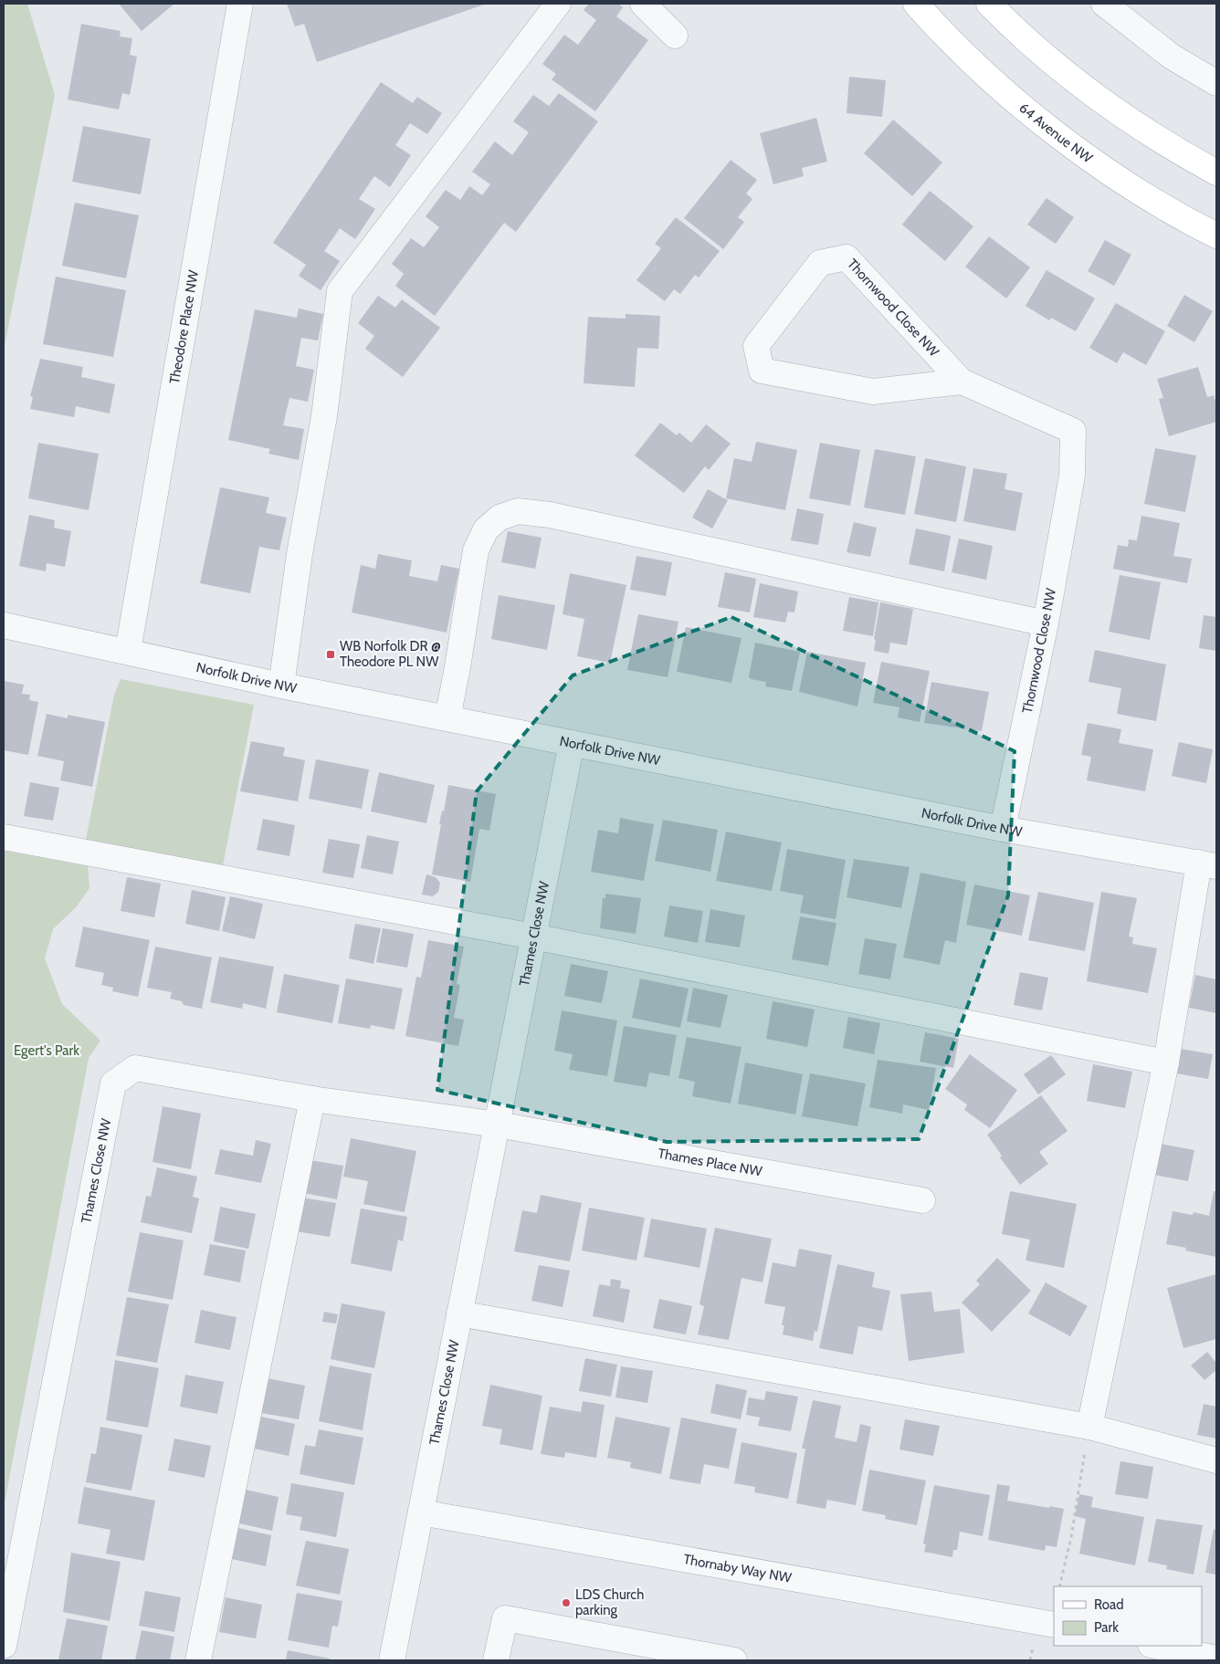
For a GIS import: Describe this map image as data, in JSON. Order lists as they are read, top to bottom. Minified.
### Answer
{"streets":{"main road":["64 Avenue NW"],"street":["Thornwood Close NW","Theodore Place NW","Norfolk Drive NW","Thames Close NW","Thames Place NW","Thornaby Way NW"]},"crossings":[["Thornwood Close NW","Norfolk Drive NW"],["Theodore Place NW","Norfolk Drive NW"],["Norfolk Drive NW","Thames Close NW"],["Thames Close NW","Thames Place NW"],["Thames Close NW","Thornaby Way NW"]],"parks":["Egert's Park"],"places":{"transit":["WB Norfolk DR @ Theodore PL NW"],"other":["LDS Church parking"]},"legend":["Road","Park"]}
